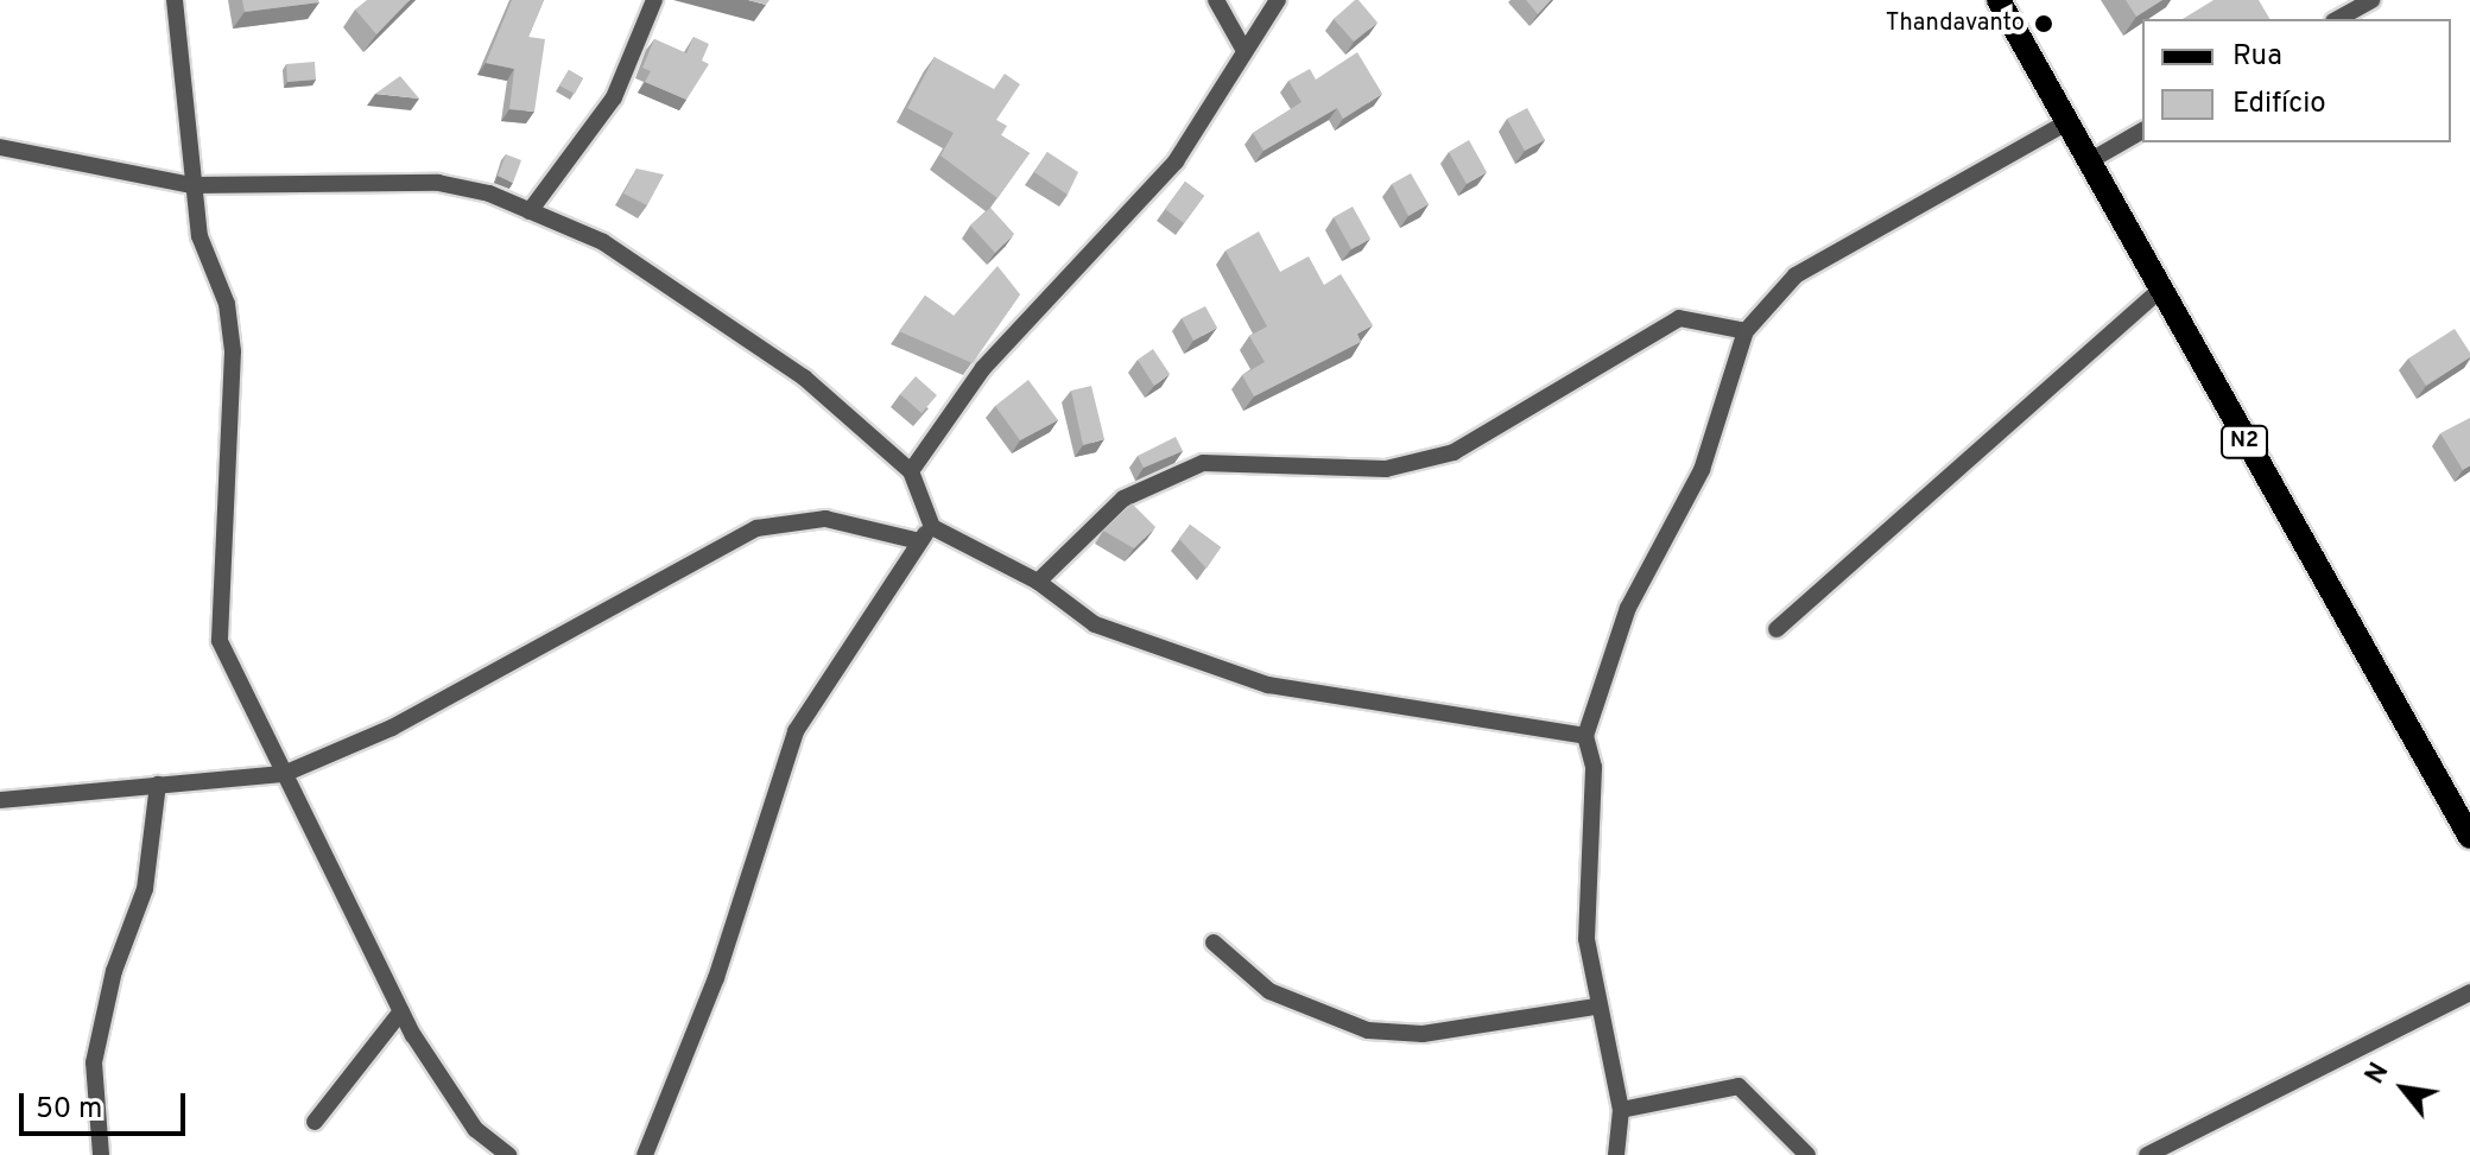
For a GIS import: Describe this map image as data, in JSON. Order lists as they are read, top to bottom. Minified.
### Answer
{"streets":{"main road":["N2"]},"places":["Thandavanto"],"legend":["Rua","Edifício"],"scale_bar":"50 m","north":"top left"}
